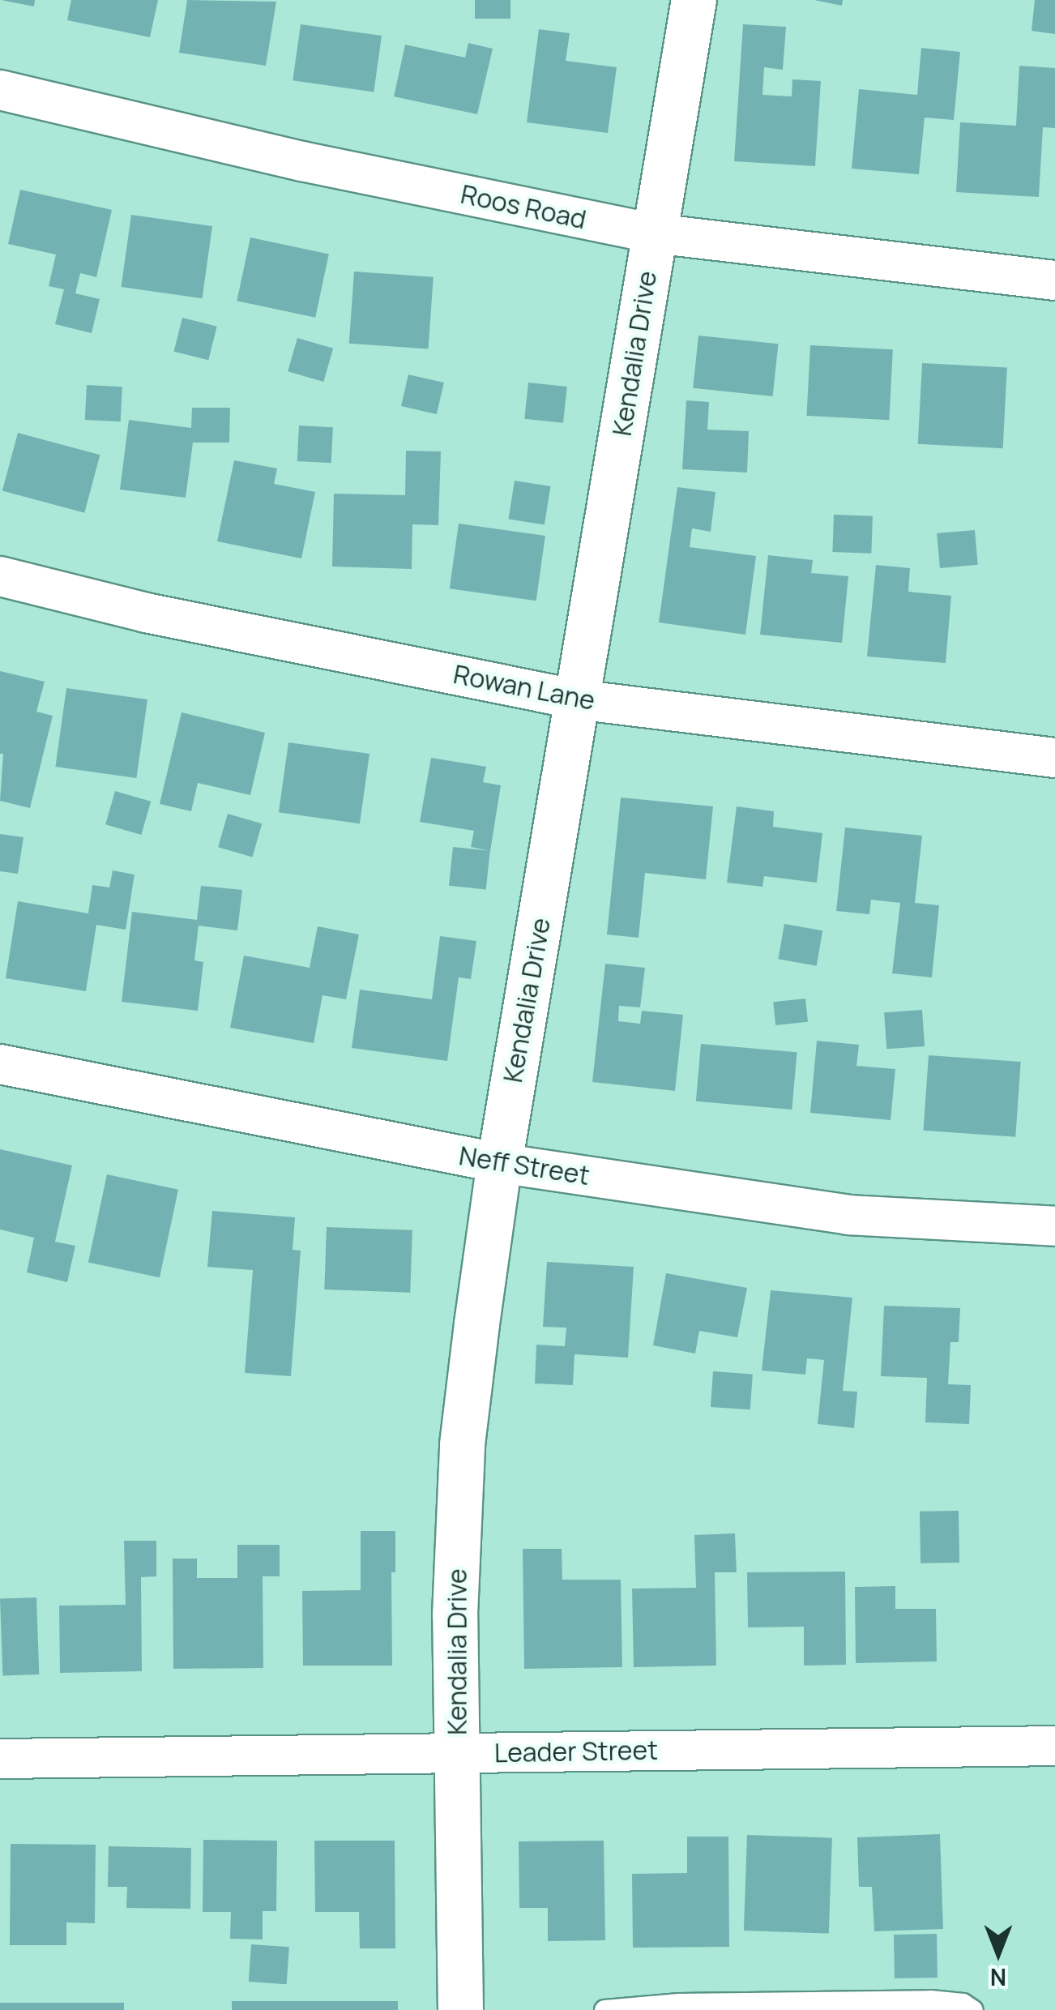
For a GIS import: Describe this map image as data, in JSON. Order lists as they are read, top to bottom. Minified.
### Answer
{"streets":{"street":["Roos Road","Kendalia Drive","Rowan Lane","Neff Street","Leader Street"]},"crossings":[["Roos Road","Kendalia Drive"],["Kendalia Drive","Rowan Lane"],["Kendalia Drive","Neff Street"],["Kendalia Drive","Leader Street"]],"north":"bottom"}
